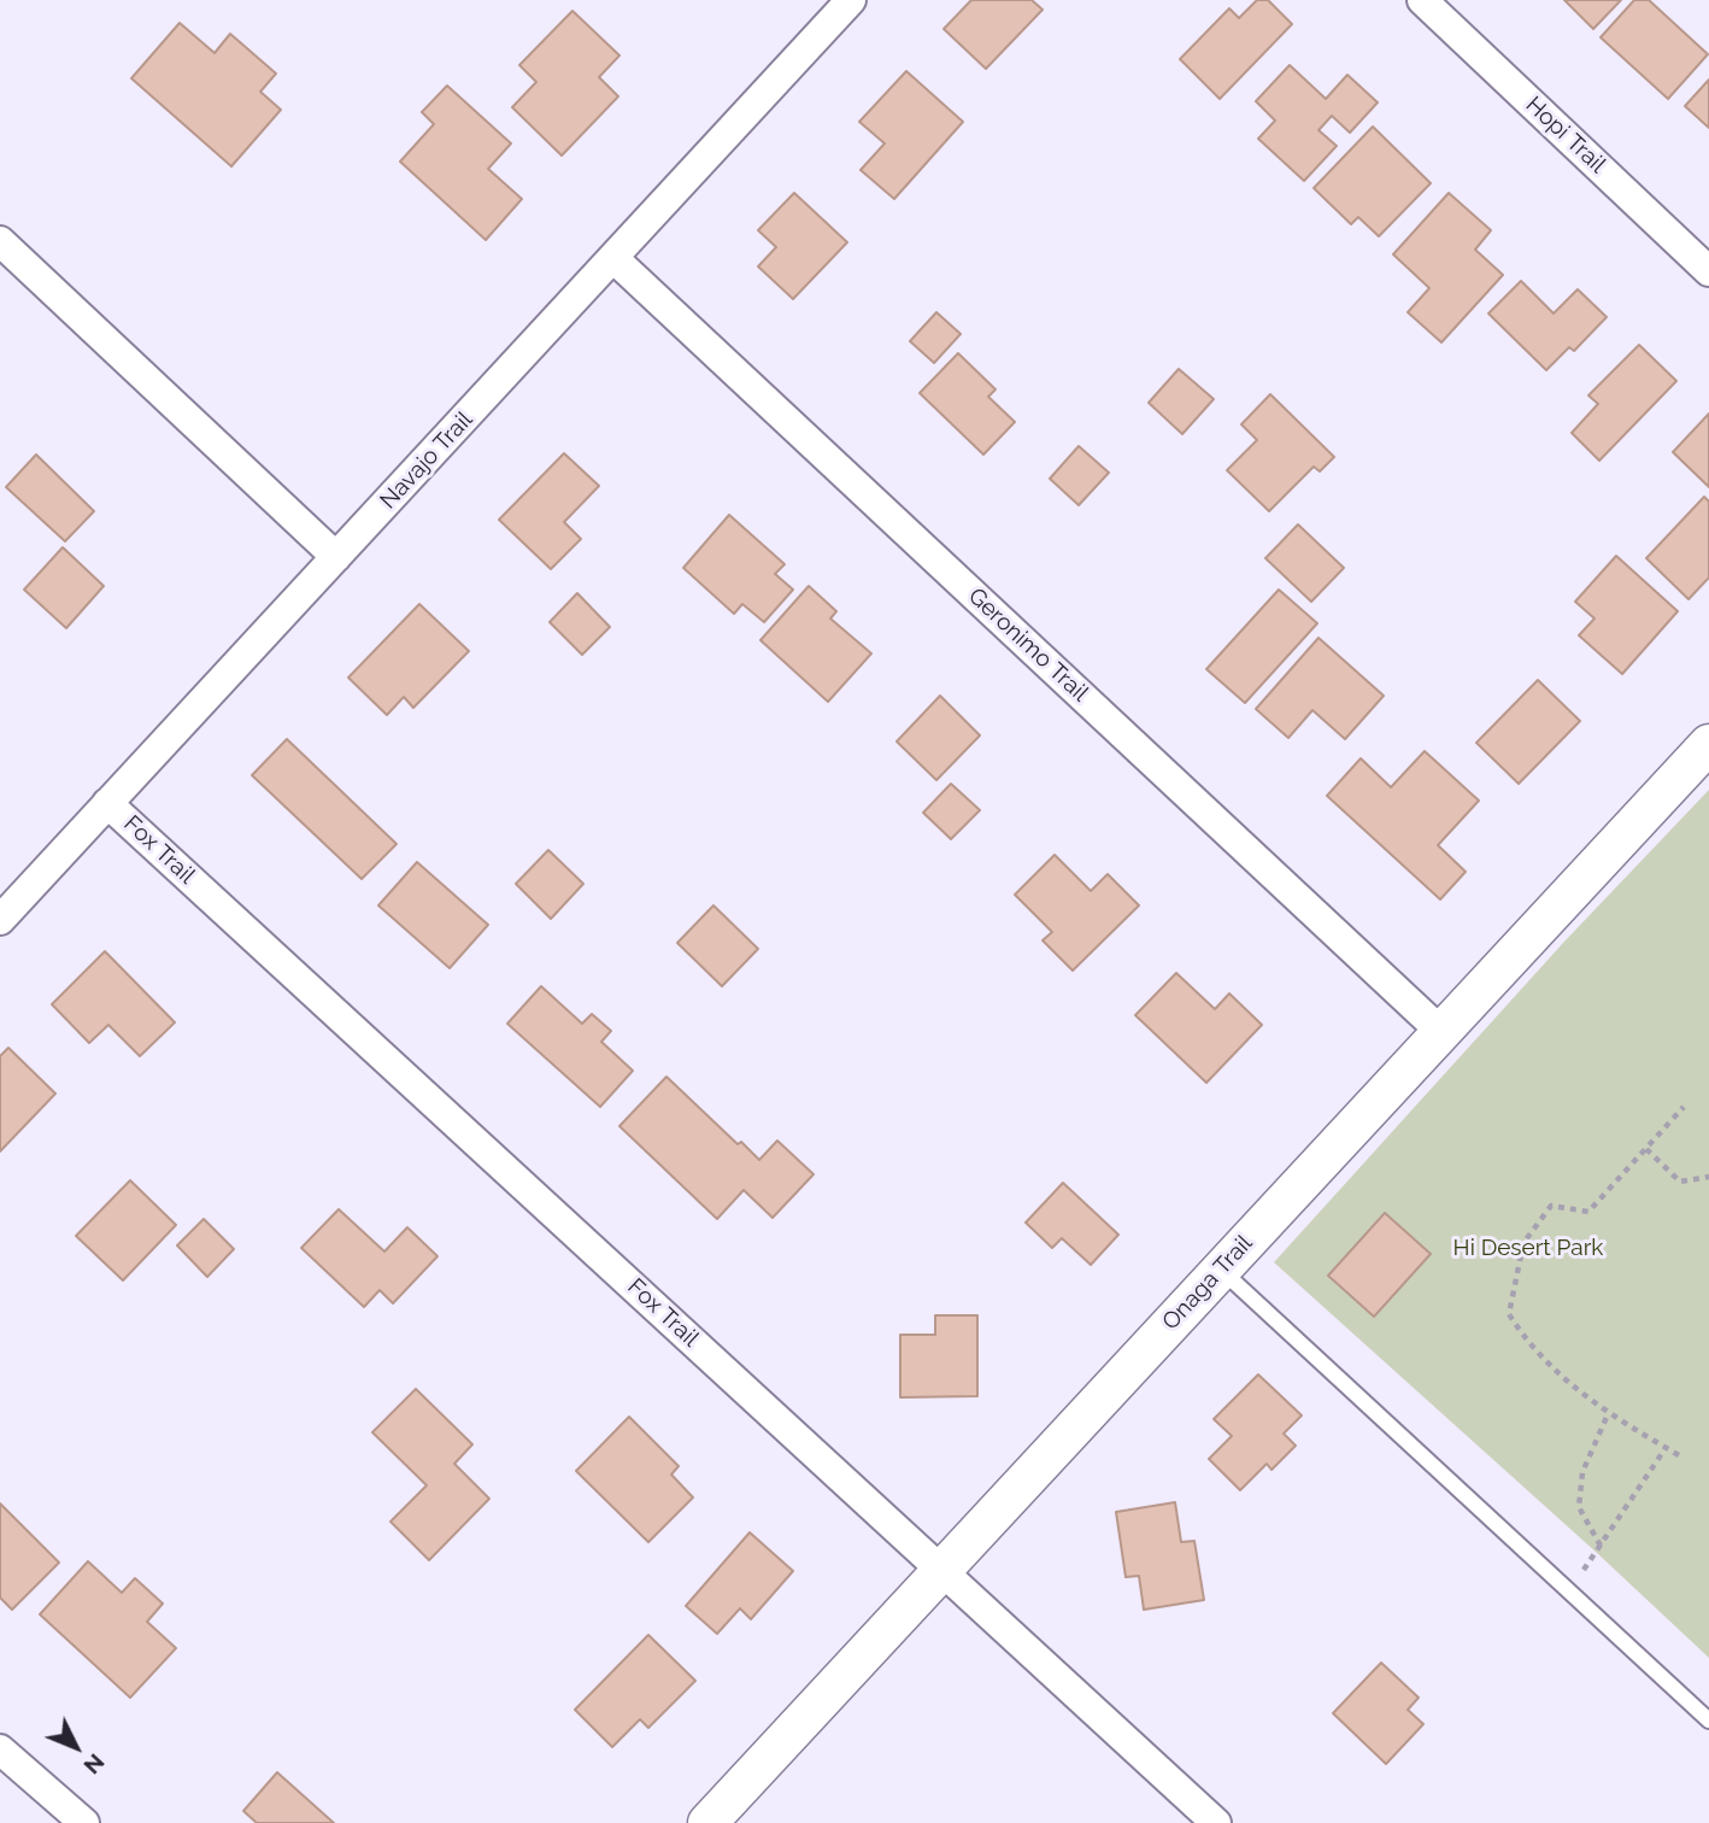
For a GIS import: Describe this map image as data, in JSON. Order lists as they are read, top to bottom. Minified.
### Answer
{"streets":{"street":["Hopi Trail","Navajo Trail","Geronimo Trail","Fox Trail","Onaga Trail"]},"crossings":[["Navajo Trail","Geronimo Trail"],["Navajo Trail","Fox Trail"],["Geronimo Trail","Onaga Trail"],["Fox Trail","Onaga Trail"]],"parks":["Hi Desert Park"],"north":"bottom right"}
